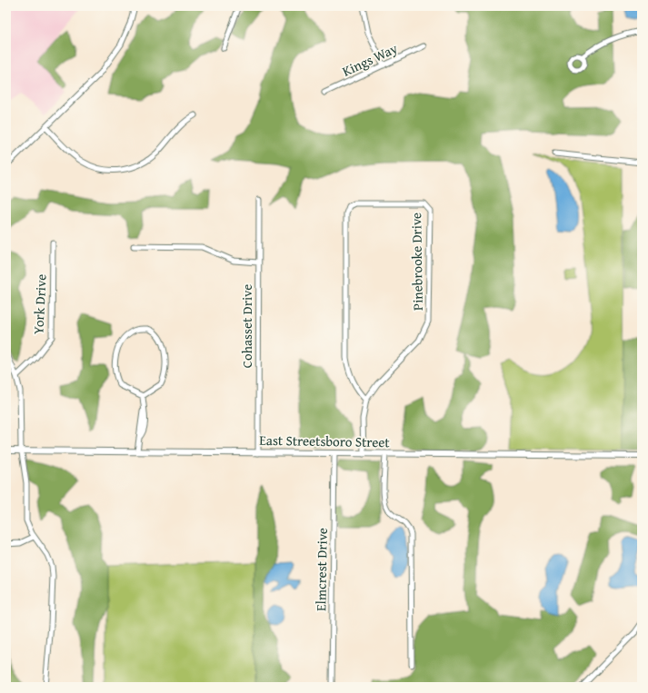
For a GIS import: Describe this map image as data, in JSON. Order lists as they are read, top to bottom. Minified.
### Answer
{"streets":{"main road":["East Streetsboro Street"],"street":["Kings Way","Pinebrooke Drive","York Drive","Cohasset Drive","Elmcrest Drive"]},"crossings":[["Pinebrooke Drive","East Streetsboro Street"],["Cohasset Drive","East Streetsboro Street"],["East Streetsboro Street","Elmcrest Drive"]]}
